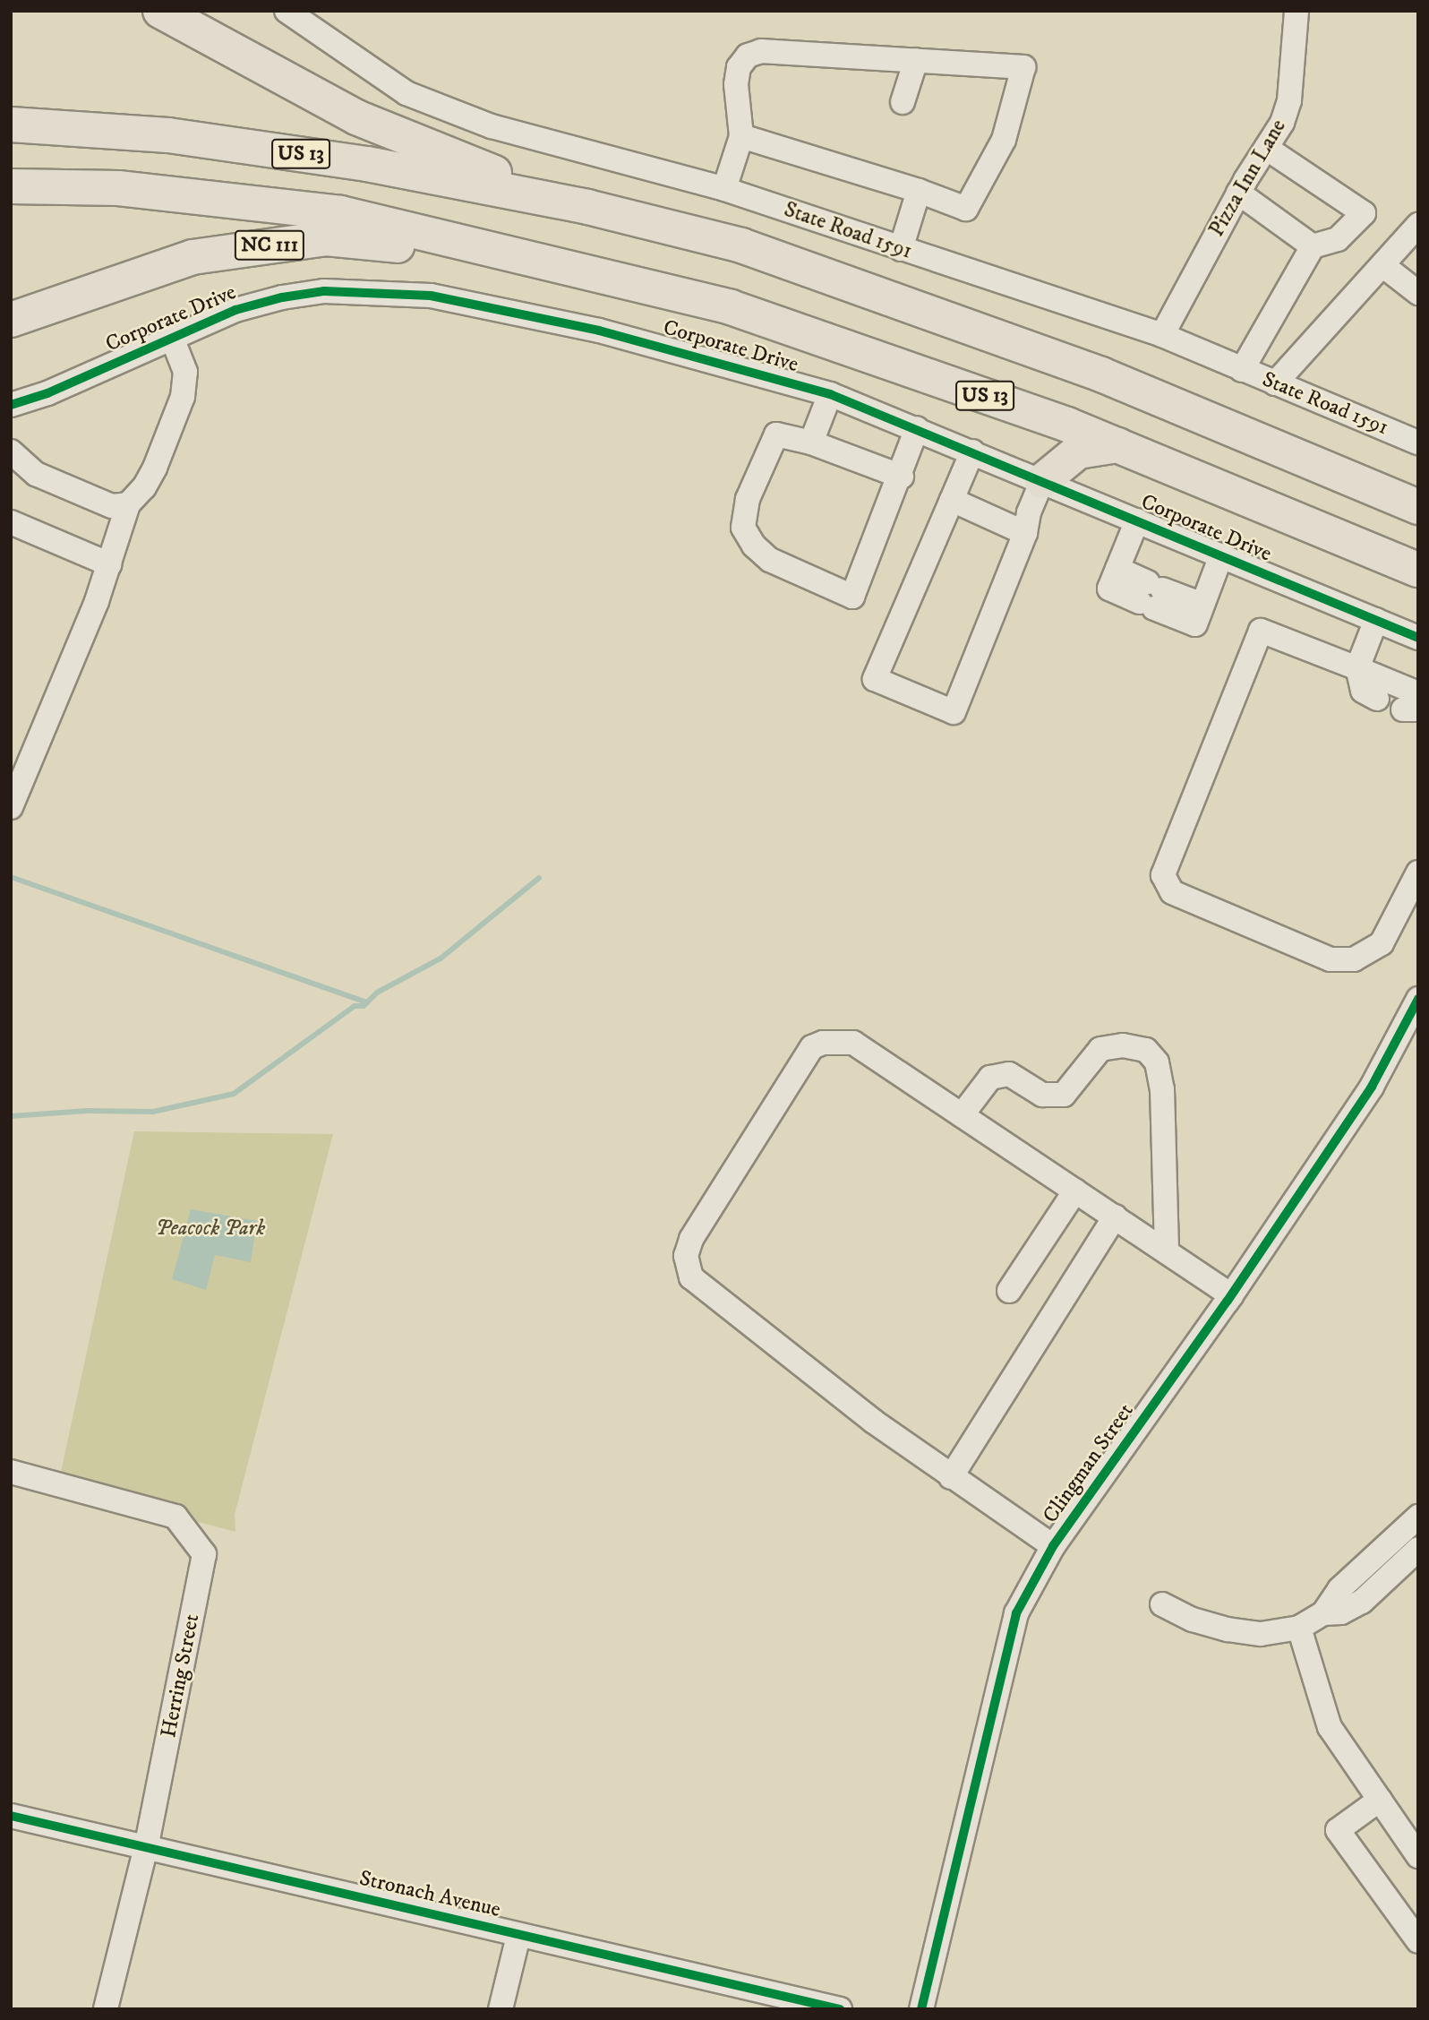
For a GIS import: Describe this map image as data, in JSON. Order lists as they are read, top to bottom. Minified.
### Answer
{"streets":{"highway":["US 13","NC 111"],"street":["Pizza Inn Lane","State Road 1591","Corporate Drive","Clingman Street","Herring Street","Stronach Avenue"]},"crossings":[["US 13","NC 111"],["Pizza Inn Lane","State Road 1591"],["Herring Street","Stronach Avenue"]],"parks":["Peacock Park"]}
